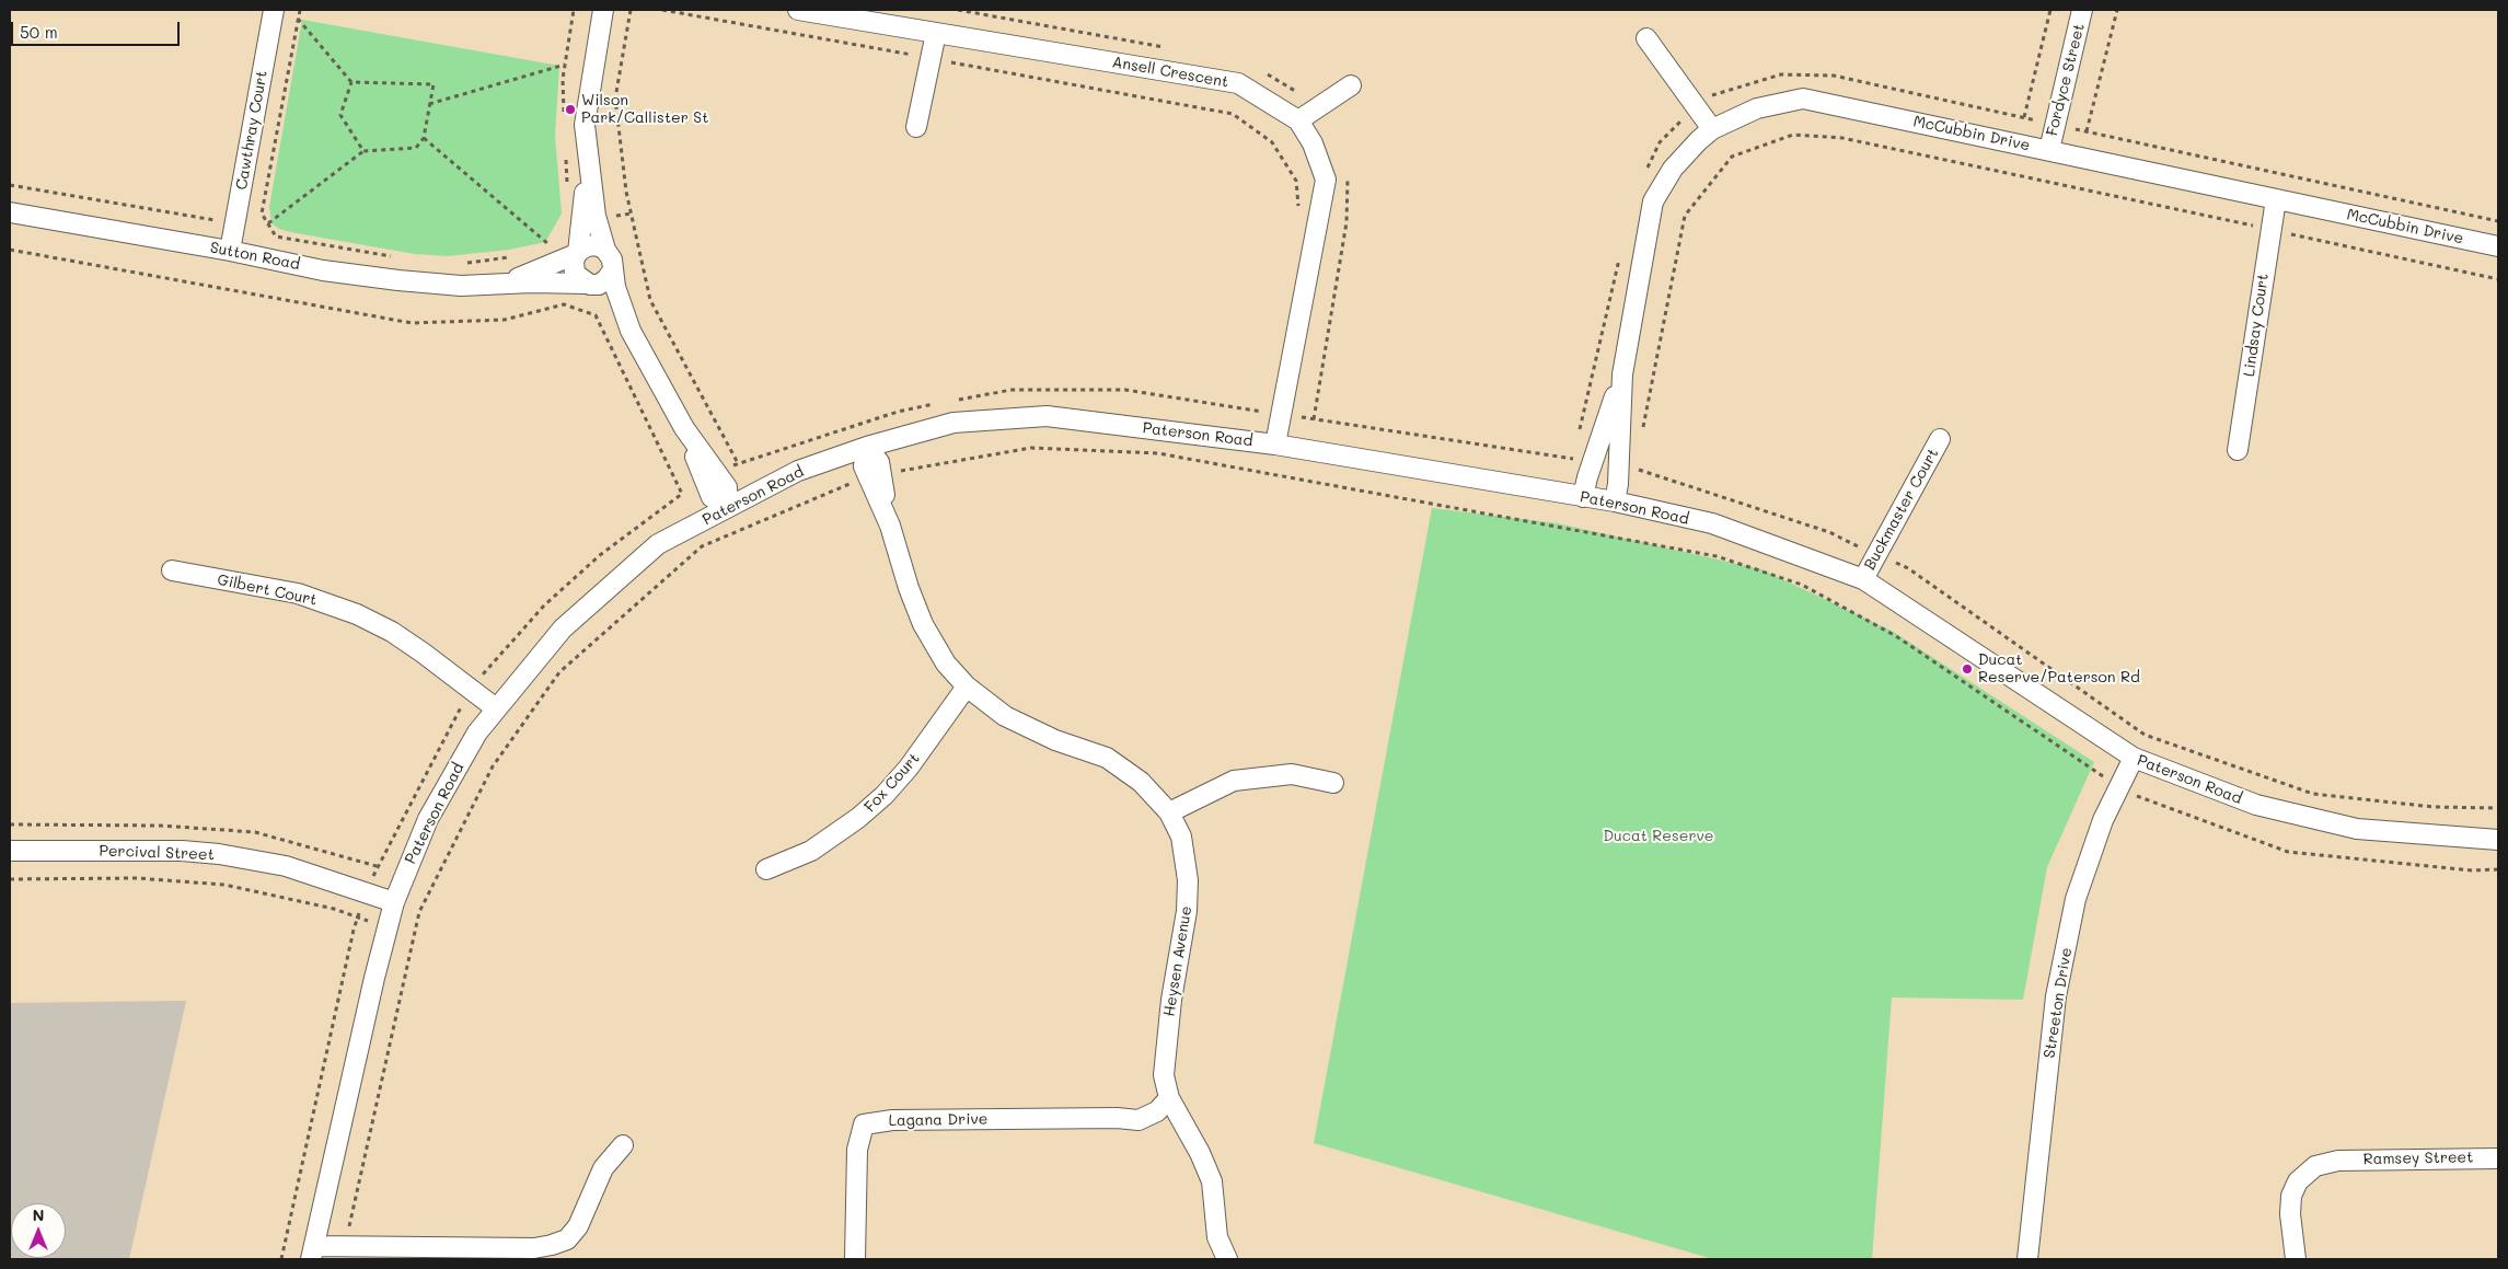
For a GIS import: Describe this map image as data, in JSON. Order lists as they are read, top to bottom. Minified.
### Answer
{"streets":{"street":["Ansell Crescent","Fordyce Street","Cawthray Court","McCubbin Drive","Sutton Road","Lindsay Court","Paterson Road","Buckmaster Court","Gilbert Court","Fox Court","Percival Street","Heysen Avenue","Streeton Drive","Lagana Drive","Ramsey Street"]},"crossings":[["Ansell Crescent","Paterson Road"],["Fordyce Street","McCubbin Drive"],["Cawthray Court","Sutton Road"],["McCubbin Drive","Lindsay Court"],["McCubbin Drive","Paterson Road"],["Paterson Road","Buckmaster Court"],["Paterson Road","Gilbert Court"],["Paterson Road","Percival Street"],["Paterson Road","Heysen Avenue"],["Paterson Road","Streeton Drive"],["Fox Court","Heysen Avenue"],["Heysen Avenue","Lagana Drive"]],"parks":["Ducat Reserve"],"places":["Wilson Park/Callister St","Ducat Reserve/Paterson Rd"],"scale_bar":"50 m","north":"top"}
